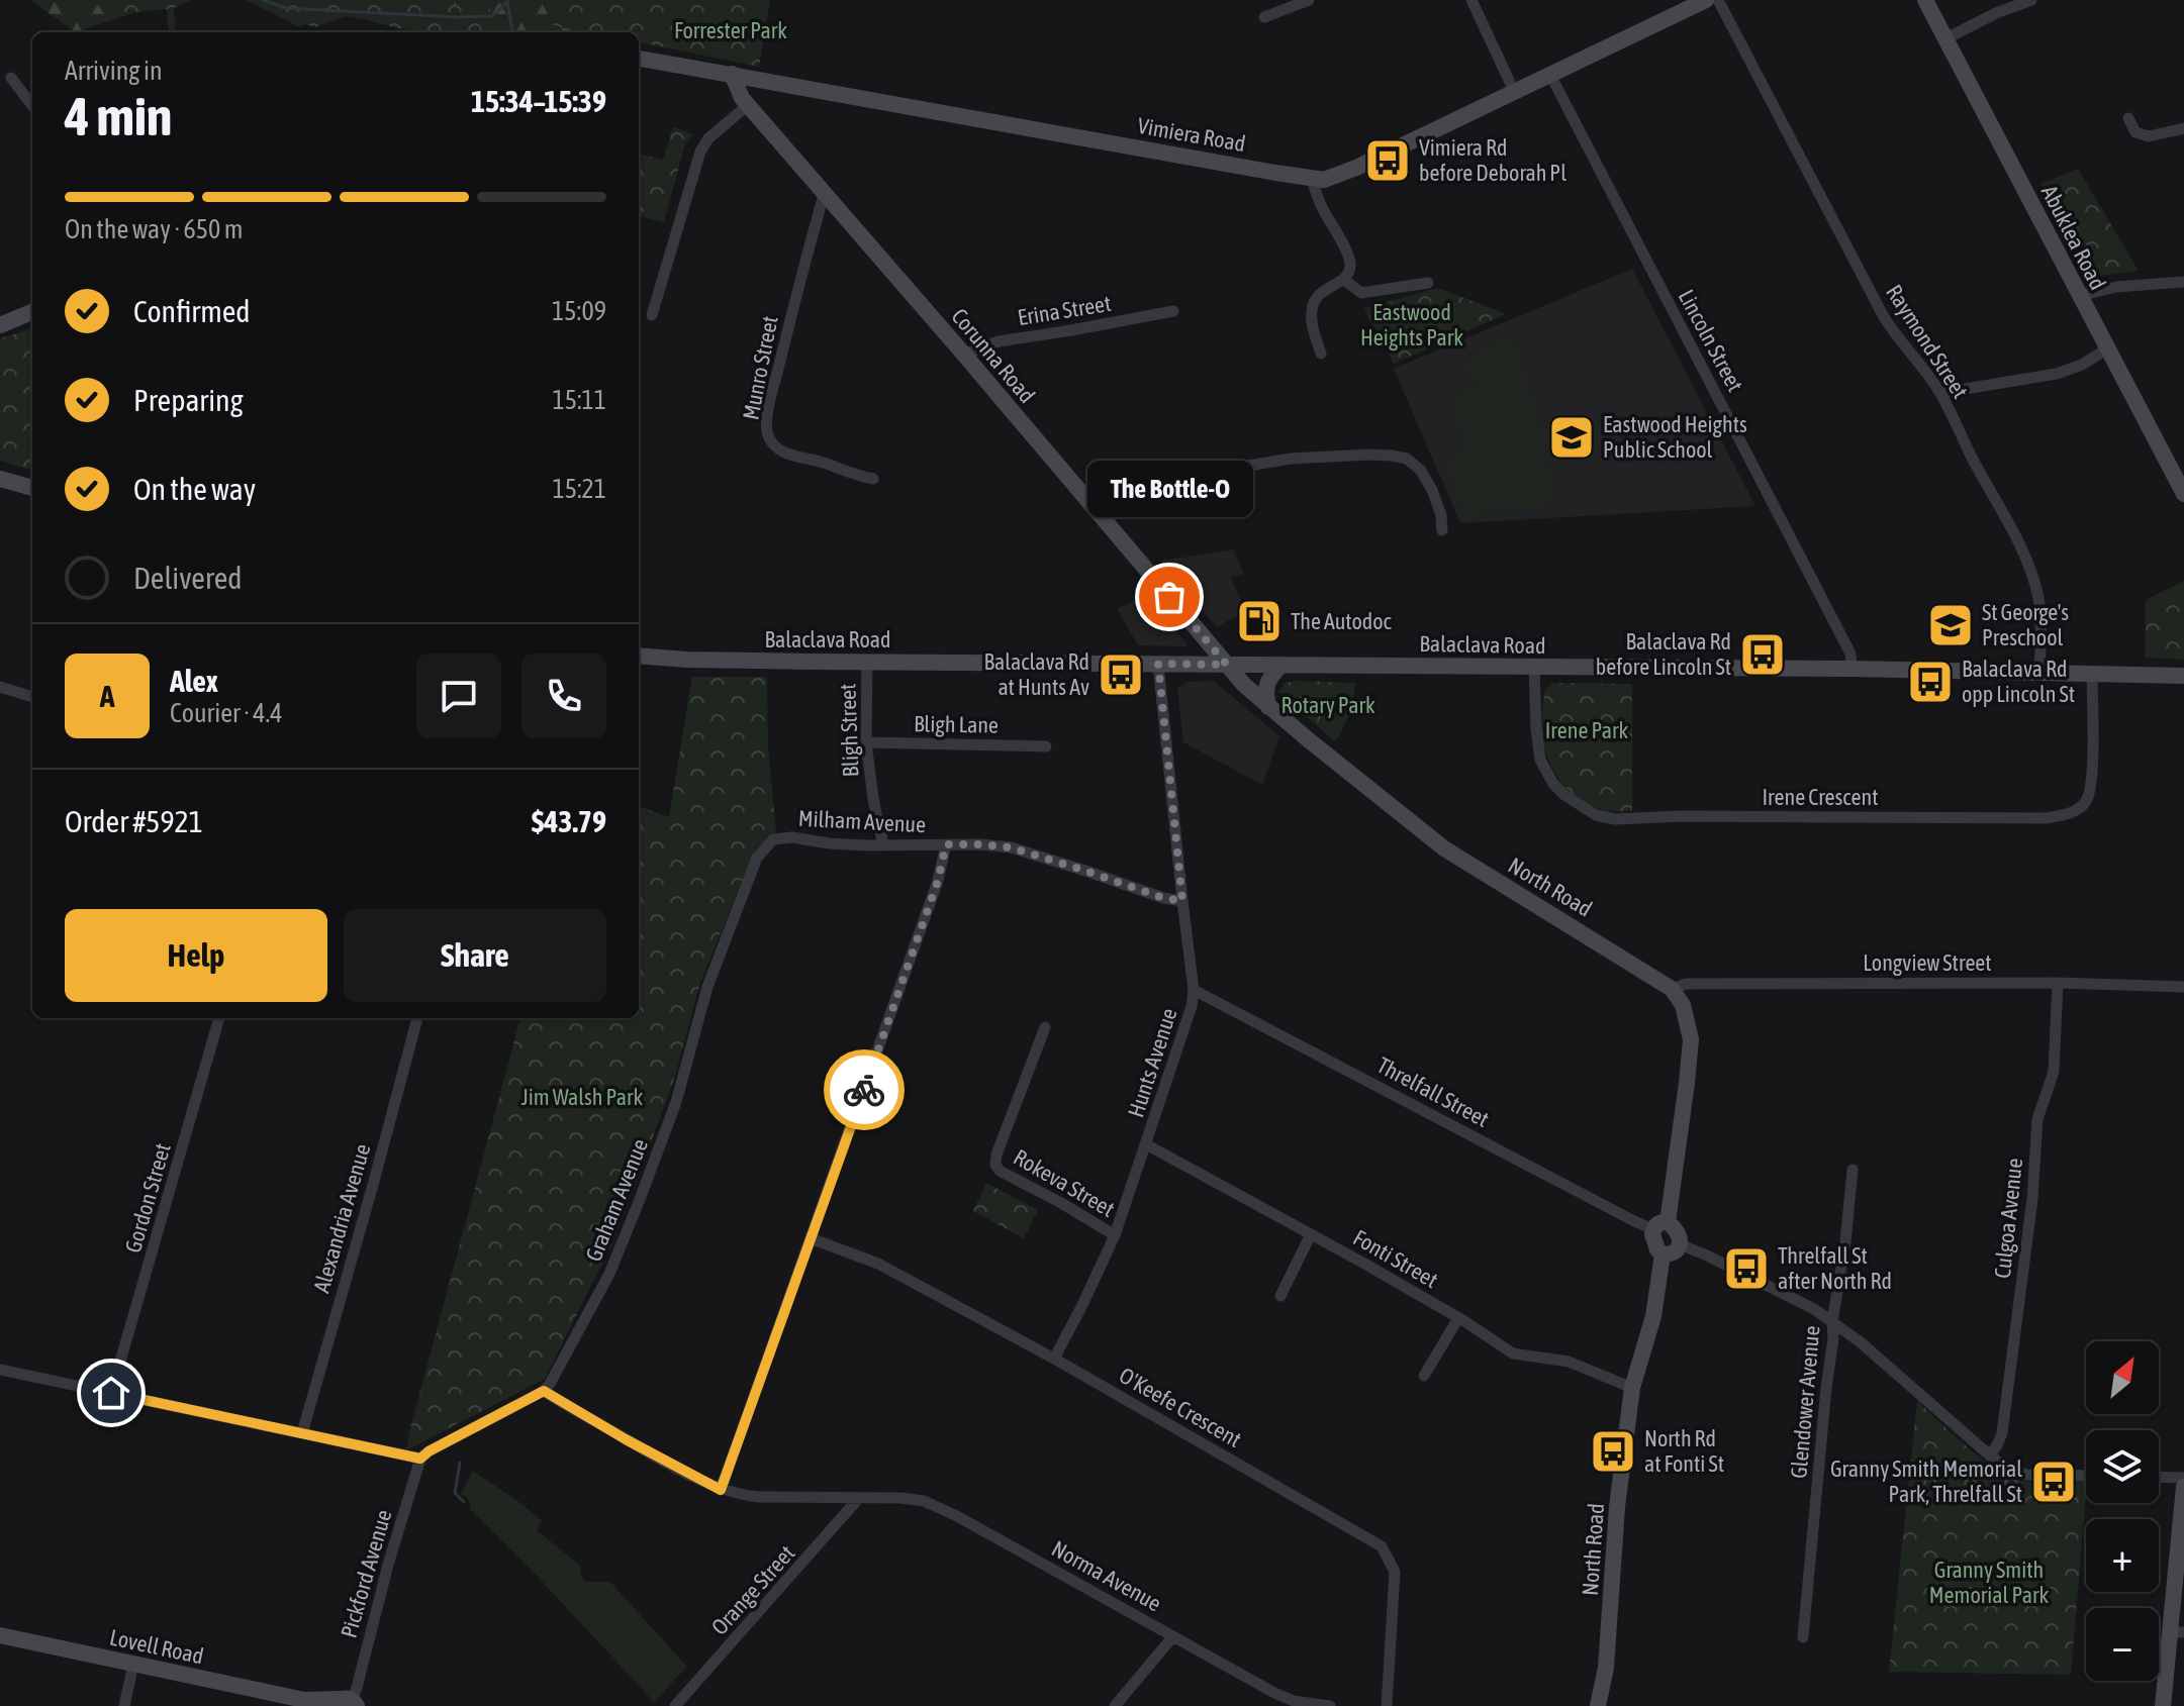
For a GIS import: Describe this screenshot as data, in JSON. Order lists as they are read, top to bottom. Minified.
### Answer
{"streets":{"street":["Vimiera Road","Abuklea Road","Erina Street","Lincoln Street","Raymond Street","Corunna Road","Munro Street","Balaclava Road","Bligh Lane","Bligh Street","Irene Crescent","Milham Avenue","North Road","Longview Street","Hunts Avenue","Threlfall Street","Rokeva Street","Gordon Street","Graham Avenue","Alexandria Avenue","Culgoa Avenue","Fonti Street","Glendower Avenue","O'Keefe Crescent","Pickford Avenue","Norma Avenue","Orange Street","Lovell Road"]},"crossings":[["Vimiera Road","Lincoln Street"],["Vimiera Road","Corunna Road"],["Erina Street","Corunna Road"],["Lincoln Street","Balaclava Road"],["Raymond Street","Balaclava Road"],["Corunna Road","Munro Street"],["Corunna Road","Balaclava Road"],["Corunna Road","North Road"],["Balaclava Road","Bligh Street"],["Balaclava Road","Irene Crescent"],["Balaclava Road","North Road"],["Balaclava Road","Hunts Avenue"],["Bligh Lane","Bligh Street"],["Bligh Street","Milham Avenue"],["Milham Avenue","Hunts Avenue"],["Milham Avenue","Graham Avenue"],["North Road","Longview Street"],["North Road","Threlfall Street"],["North Road","Fonti Street"],["Longview Street","Culgoa Avenue"],["Hunts Avenue","Threlfall Street"],["Hunts Avenue","Rokeva Street"],["Hunts Avenue","Fonti Street"],["Hunts Avenue","O'Keefe Crescent"],["Graham Avenue","Norma Avenue"],["Pickford Avenue","Lovell Road"],["Norma Avenue","Orange Street"]],"parks":["Forrester Park","Eastwood Heights Park","Rotary Park","Irene Park","Jim Walsh Park","Granny Smith Memorial Park"],"places":{"bus stop":["Vimiera Rd before Deborah Pl","Balaclava Rd before Lincoln St","Balaclava Rd at Hunts Av","Balaclava Rd opp Lincoln St","Threlfall St after North Rd","North Rd at Fonti St","Granny Smith Memorial Park, Threlfall St"],"school or university":["Eastwood Heights Public School","St George's Preschool"],"other":["The Bottle-O"],"fuel station":["The Autodoc"]},"north":"top right","page":{"heading":["4 min","Arriving in","15:34–15:39"],"panel":["Alex","Courier · 4.4","Order #5921","$43.79"],"bar":"On the way · 650 m","list":[["Confirmed","15:09"],["Preparing","15:11"],["On the way","15:21"],"Delivered"],"bubble":"The Bottle-O","round":"A","buttons":["Help","Share"],"map_buttons":["+","−"]}}
